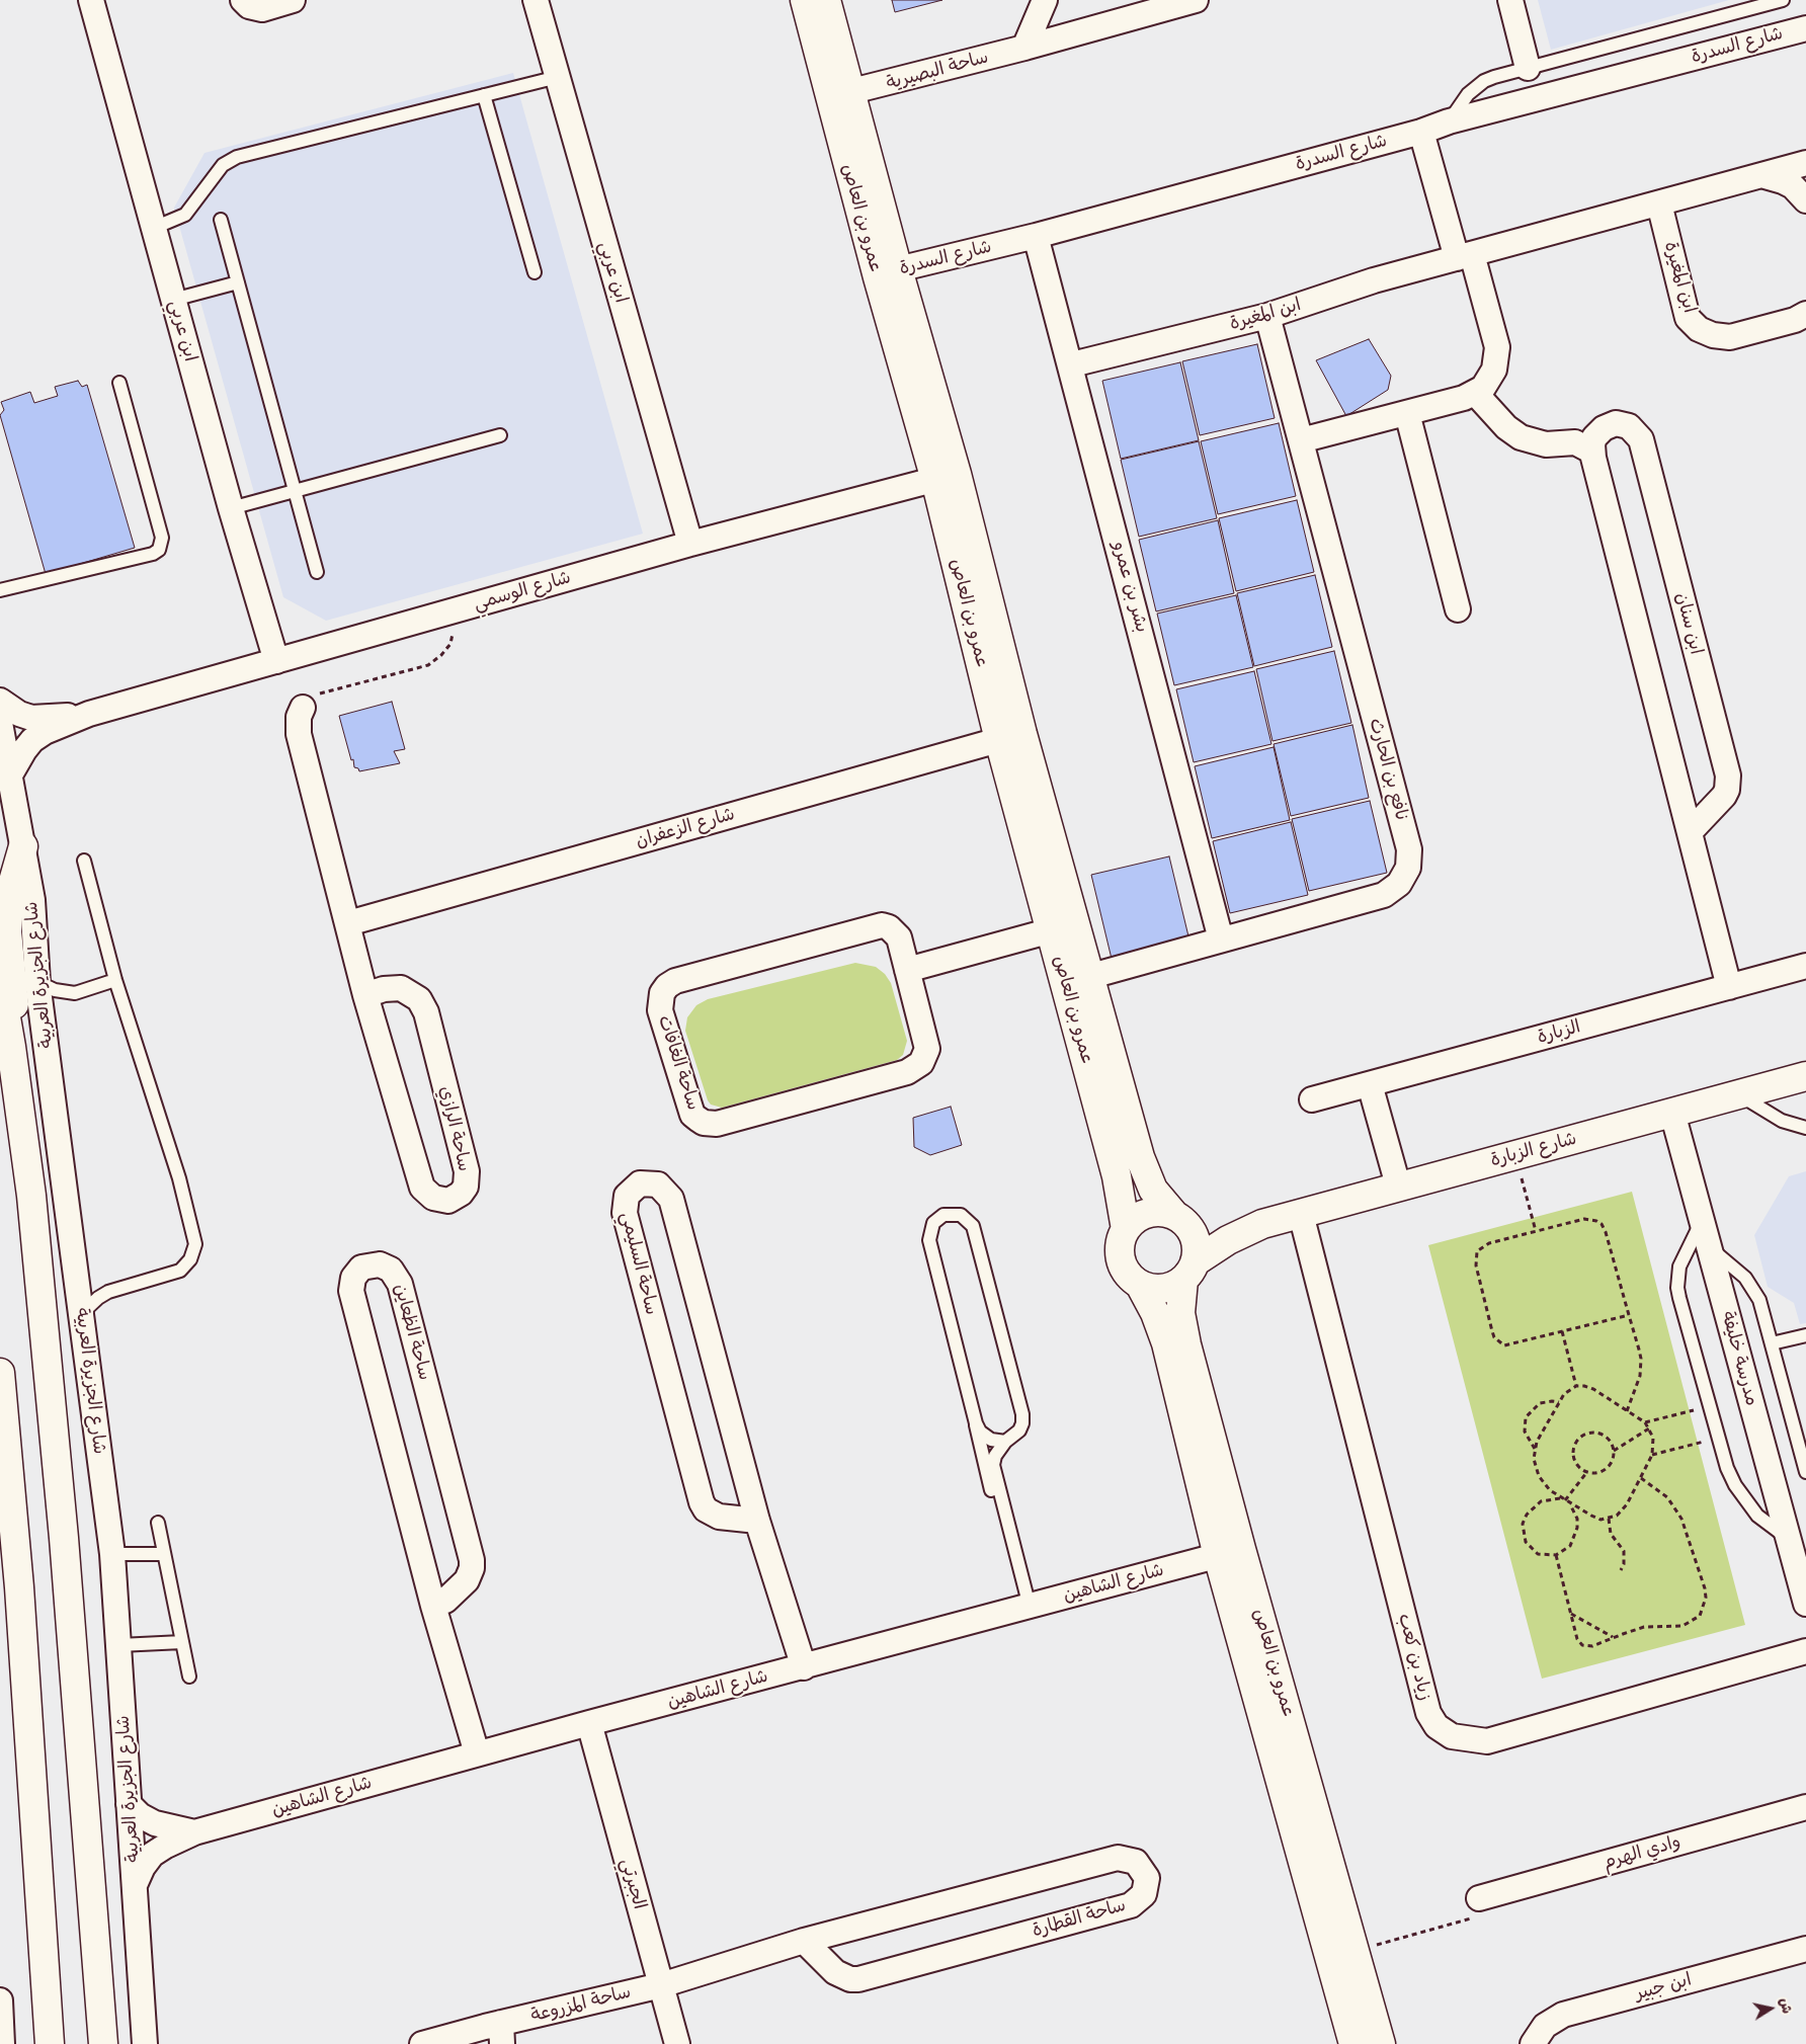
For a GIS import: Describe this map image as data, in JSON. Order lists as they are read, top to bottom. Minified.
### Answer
{"streets":{"street":["شارع السدرة","ساحة البصيرية","عمرو بن العاص","ابن عربي","ابن المغيرة","بشر بن عمرو","شارع الوسمي","ابن سنان","نافع بن الحارث","شارع الزعفران","شارع الجزيرة العربية","الزبارة","ساحة الغافات","ساحة الرازي","شارع الزبارة","ساحة السليمي","ساحة الظعاين","مدرسة خليفة","شارع الشاهين","زياد بن كعب","وادي الهرم","الجبرتي","ساحة القطارة","ابن جبير","ساحة المزروعة"]},"crossings":[["شارع السدرة","عمرو بن العاص"],["شارع السدرة","بشر بن عمرو"],["ساحة البصيرية","عمرو بن العاص"],["عمرو بن العاص","شارع الوسمي"],["عمرو بن العاص","نافع بن الحارث"],["عمرو بن العاص","شارع الزعفران"],["عمرو بن العاص","شارع الزبارة"],["عمرو بن العاص","شارع الشاهين"],["ابن عربي","شارع الوسمي"],["ابن المغيرة","بشر بن عمرو"],["ابن المغيرة","نافع بن الحارث"],["بشر بن عمرو","نافع بن الحارث"],["شارع الوسمي","شارع الجزيرة العربية"],["شارع الزعفران","ساحة الرازي"],["شارع الجزيرة العربية","شارع الشاهين"],["شارع الزبارة","مدرسة خليفة"],["شارع الزبارة","زياد بن كعب"],["ساحة السليمي","شارع الشاهين"],["ساحة الظعاين","شارع الشاهين"],["شارع الشاهين","الجبرتي"],["الجبرتي","ساحة القطارة"],["الجبرتي","ساحة المزروعة"],["ساحة القطارة","ساحة المزروعة"]],"north":"right"}
